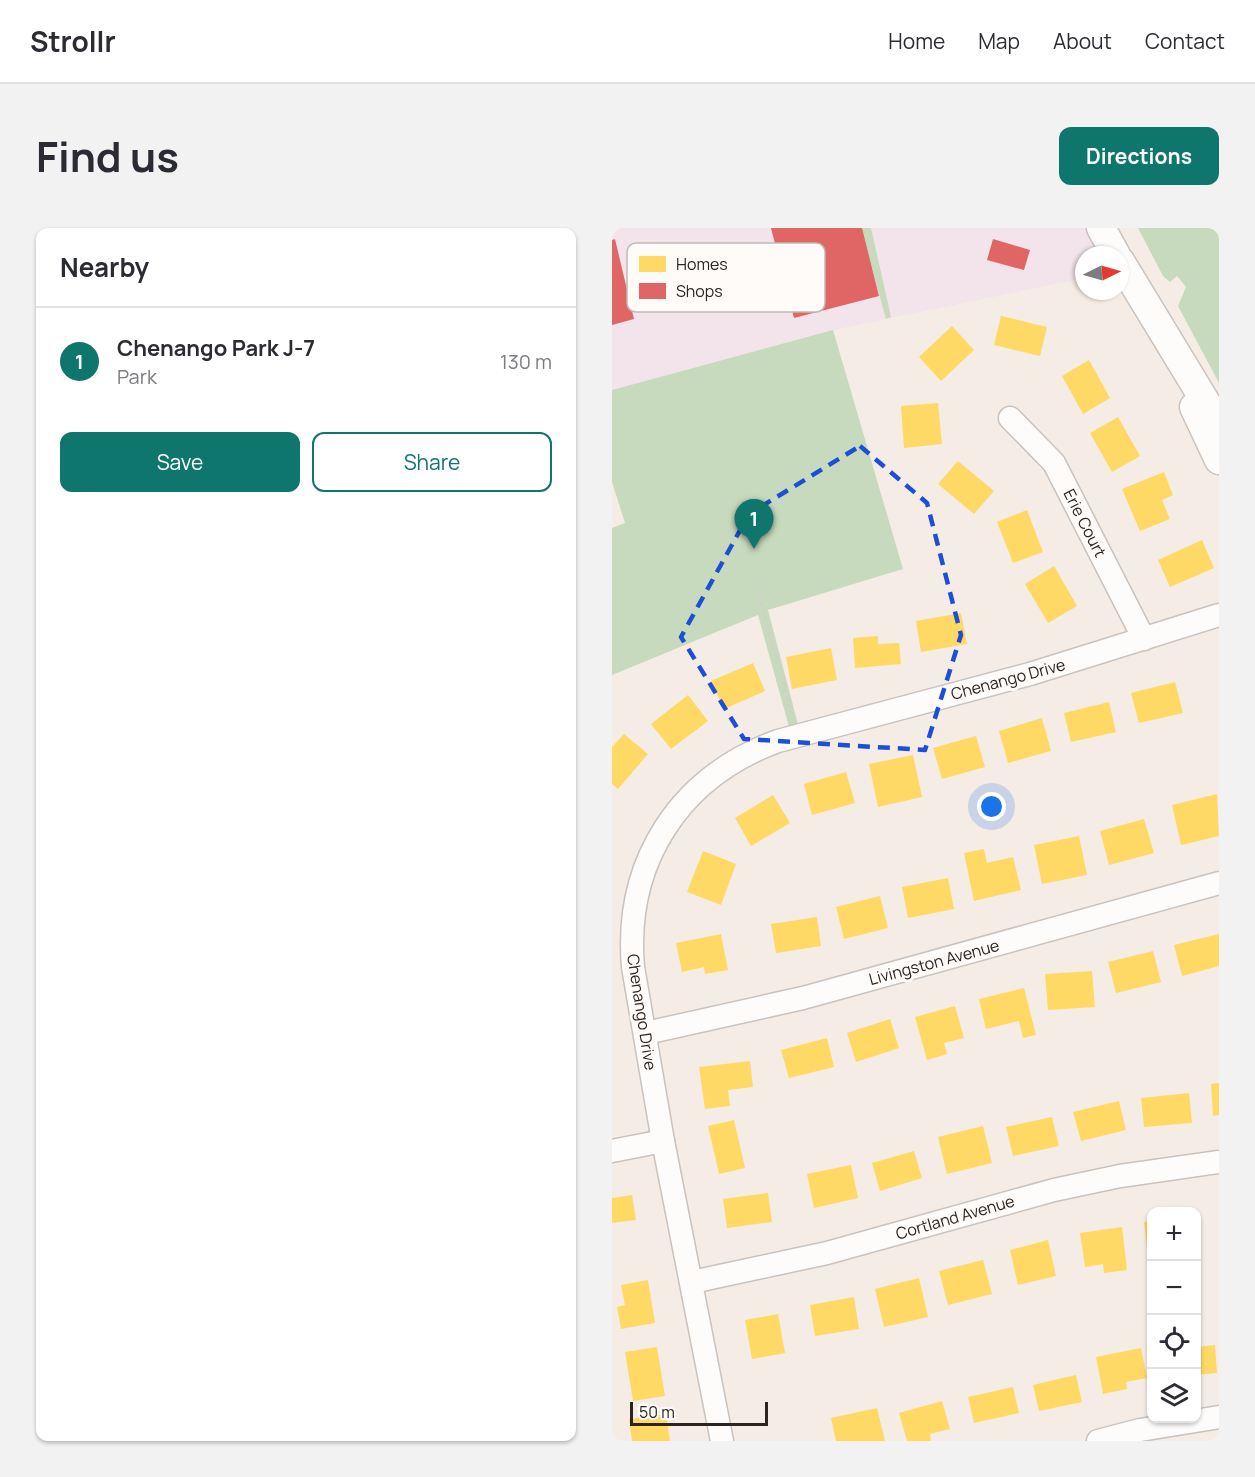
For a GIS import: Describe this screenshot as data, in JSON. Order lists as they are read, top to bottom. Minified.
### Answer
{"streets":{"street":["Erie Court","Chenango Drive","Livingston Avenue","Cortland Avenue"]},"crossings":[["Erie Court","Chenango Drive"],["Chenango Drive","Livingston Avenue"],["Chenango Drive","Cortland Avenue"]],"legend":["Homes","Shops"],"scale_bar":"50 m","north":"right","page":{"header":"Strollr","nav":["Home","Map","About","Contact"],"title":"Find us","buttons":["Directions",["Save","Share"]],"heading":"Nearby","list":[{"mark":"1","name":"Chenango Park J-7","note":"Park","value":"130 m"}],"pins":"1","map_buttons":["+","−"],"scale":"50 m"}}
